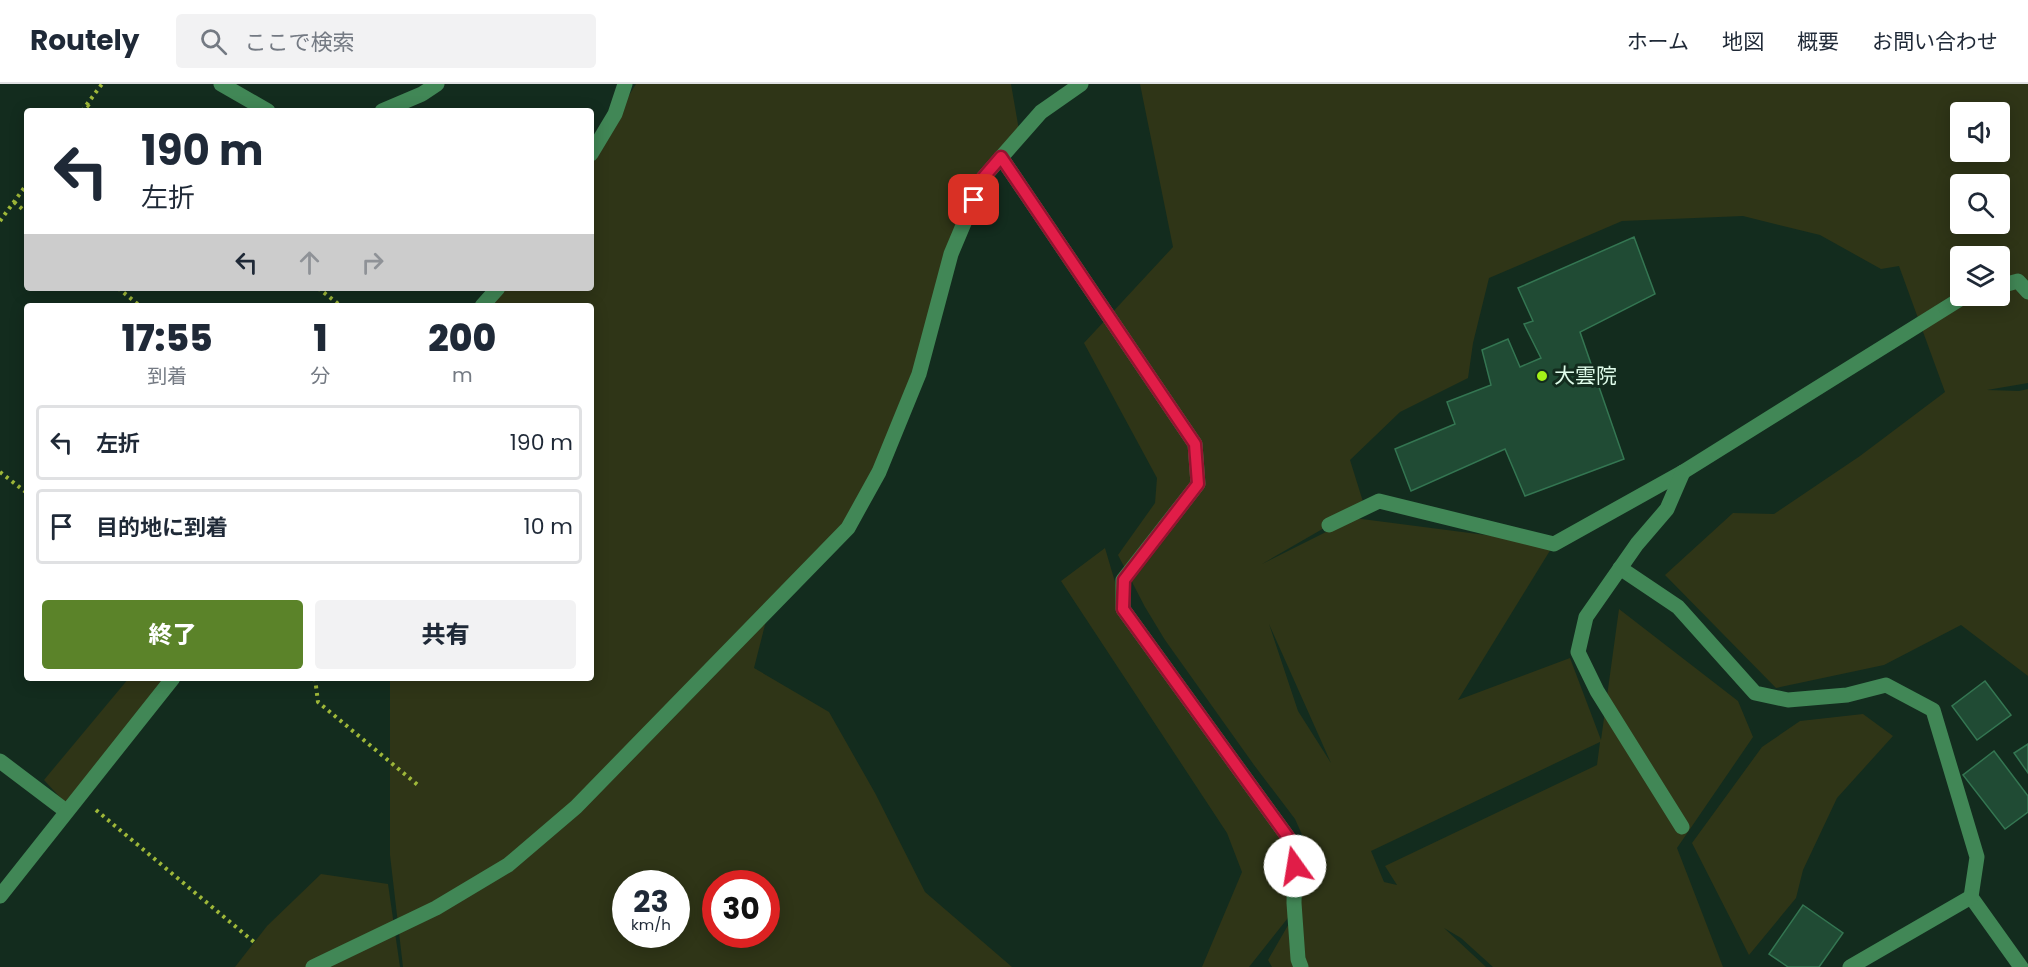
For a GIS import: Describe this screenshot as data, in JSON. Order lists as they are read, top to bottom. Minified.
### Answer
{"places":["大雲院"],"page":{"header":"Routely","search":"ここで検索","nav":["ホーム","地図","概要","お問い合わせ"],"turn":["190 m","左折"],"eta":["17:55","到着","1","分","200","m"],"list":[{"name":"左折","value":"190 m"},{"name":"目的地に到着","value":"10 m"}],"buttons":["終了","共有"],"speed":"23 km/h","limit":"30"}}
